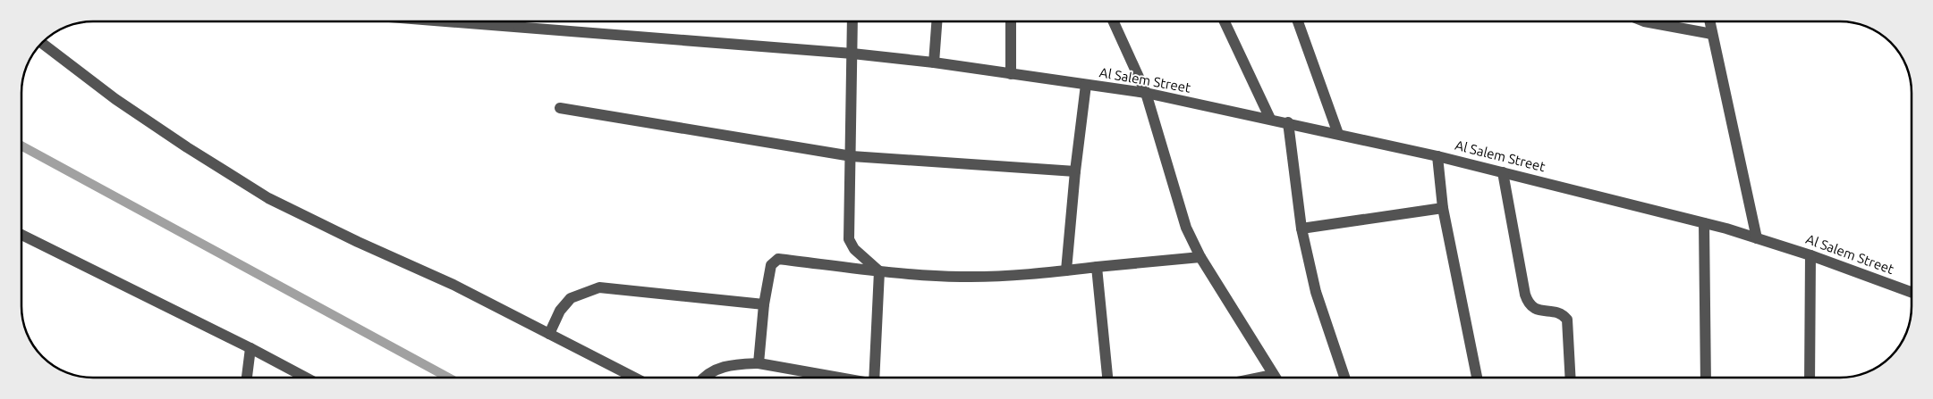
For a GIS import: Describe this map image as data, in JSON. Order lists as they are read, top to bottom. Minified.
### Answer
{"streets":{"street":["Al Salem Street"]}}
